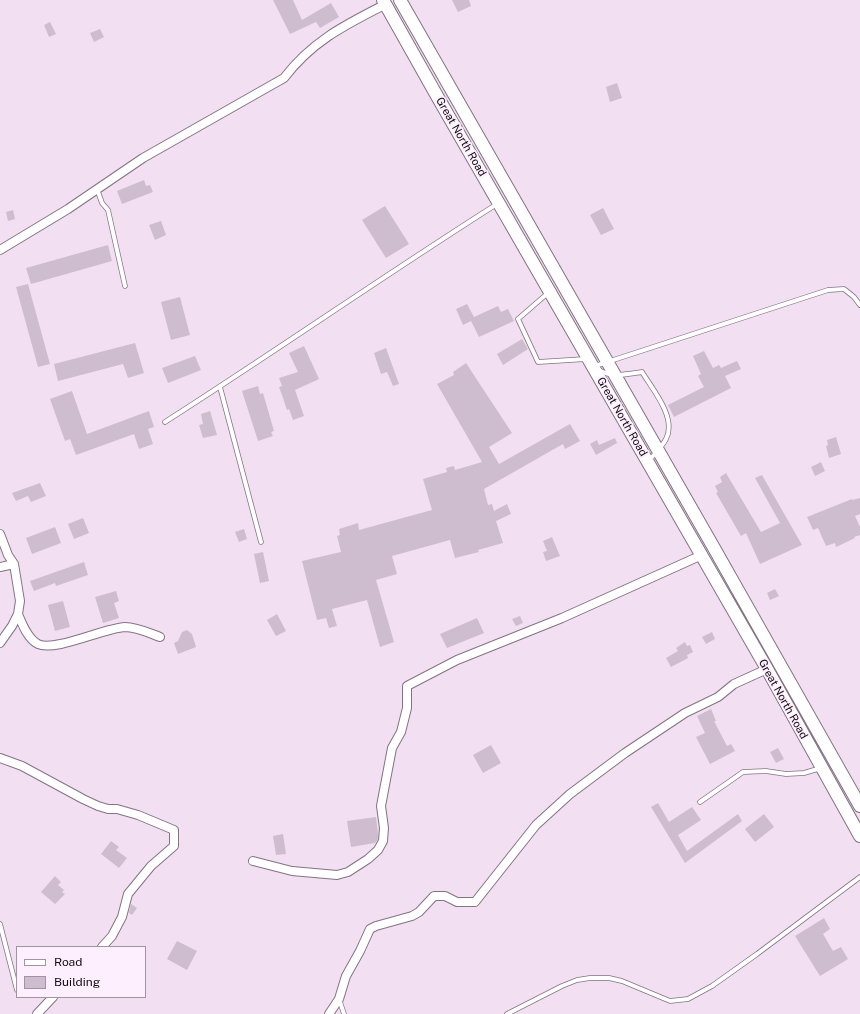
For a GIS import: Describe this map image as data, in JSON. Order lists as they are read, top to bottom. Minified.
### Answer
{"streets":{"main road":["Great North Road"]},"legend":["Road","Building"]}
